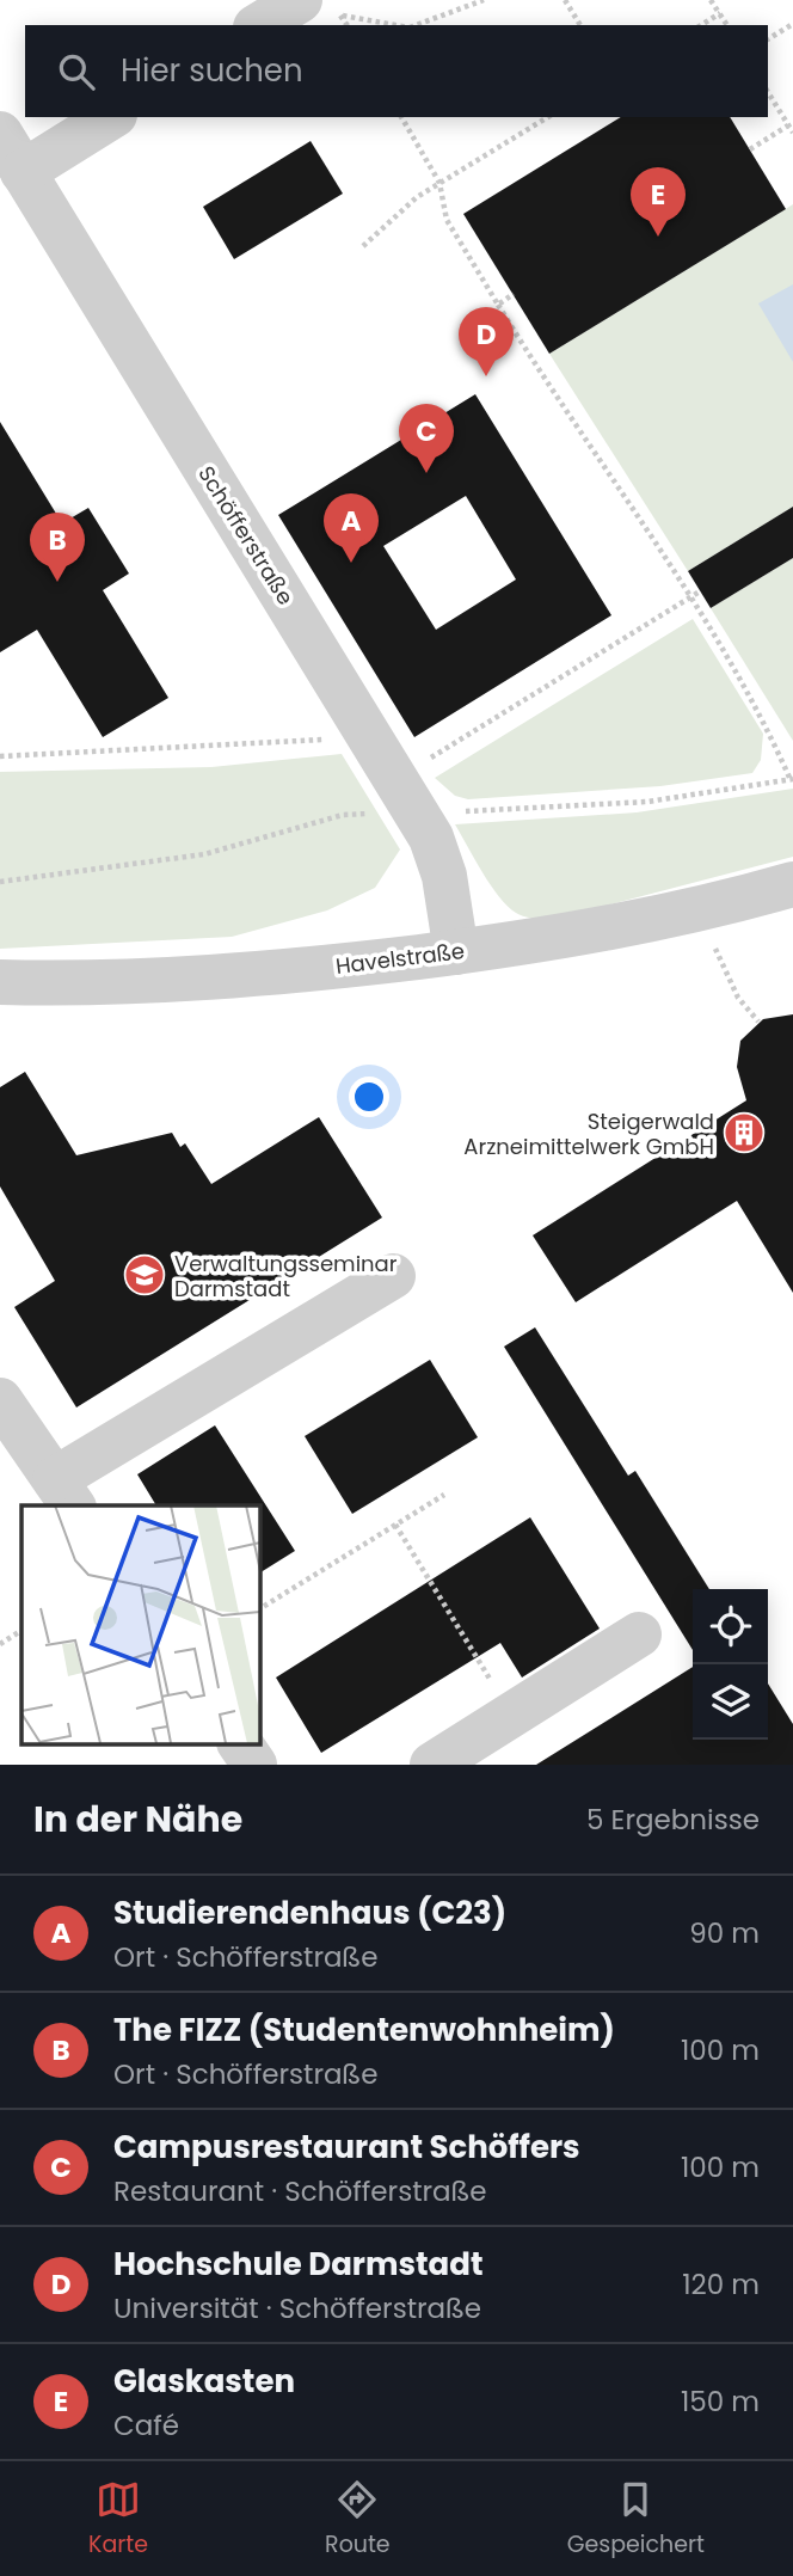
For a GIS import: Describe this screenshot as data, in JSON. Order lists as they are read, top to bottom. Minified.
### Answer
{"streets":{"street":["Schöfferstraße","Havelstraße"]},"crossings":[["Schöfferstraße","Havelstraße"]],"places":{"building":["Steigerwald Arzneimittelwerk GmbH"],"school or university":["Verwaltungsseminar Darmstadt"]},"page":{"search":"Hier suchen","pins":["E","D","C","A","B"],"heading":["In der Nähe","5 Ergebnisse"],"list":[{"mark":"A","name":"Studierendenhaus (C23)","note":"Ort · Schöfferstraße","value":"90 m"},{"mark":"B","name":"The FIZZ (Studentenwohnheim)","note":"Ort · Schöfferstraße","value":"100 m"},{"mark":"C","name":"Campusrestaurant Schöffers","note":"Restaurant · Schöfferstraße","value":"100 m"},{"mark":"D","name":"Hochschule Darmstadt","note":"Universität · Schöfferstraße","value":"120 m"},{"mark":"E","name":"Glaskasten","note":"Café","value":"150 m"}],"nav":["Karte","Route","Gespeichert"]}}
